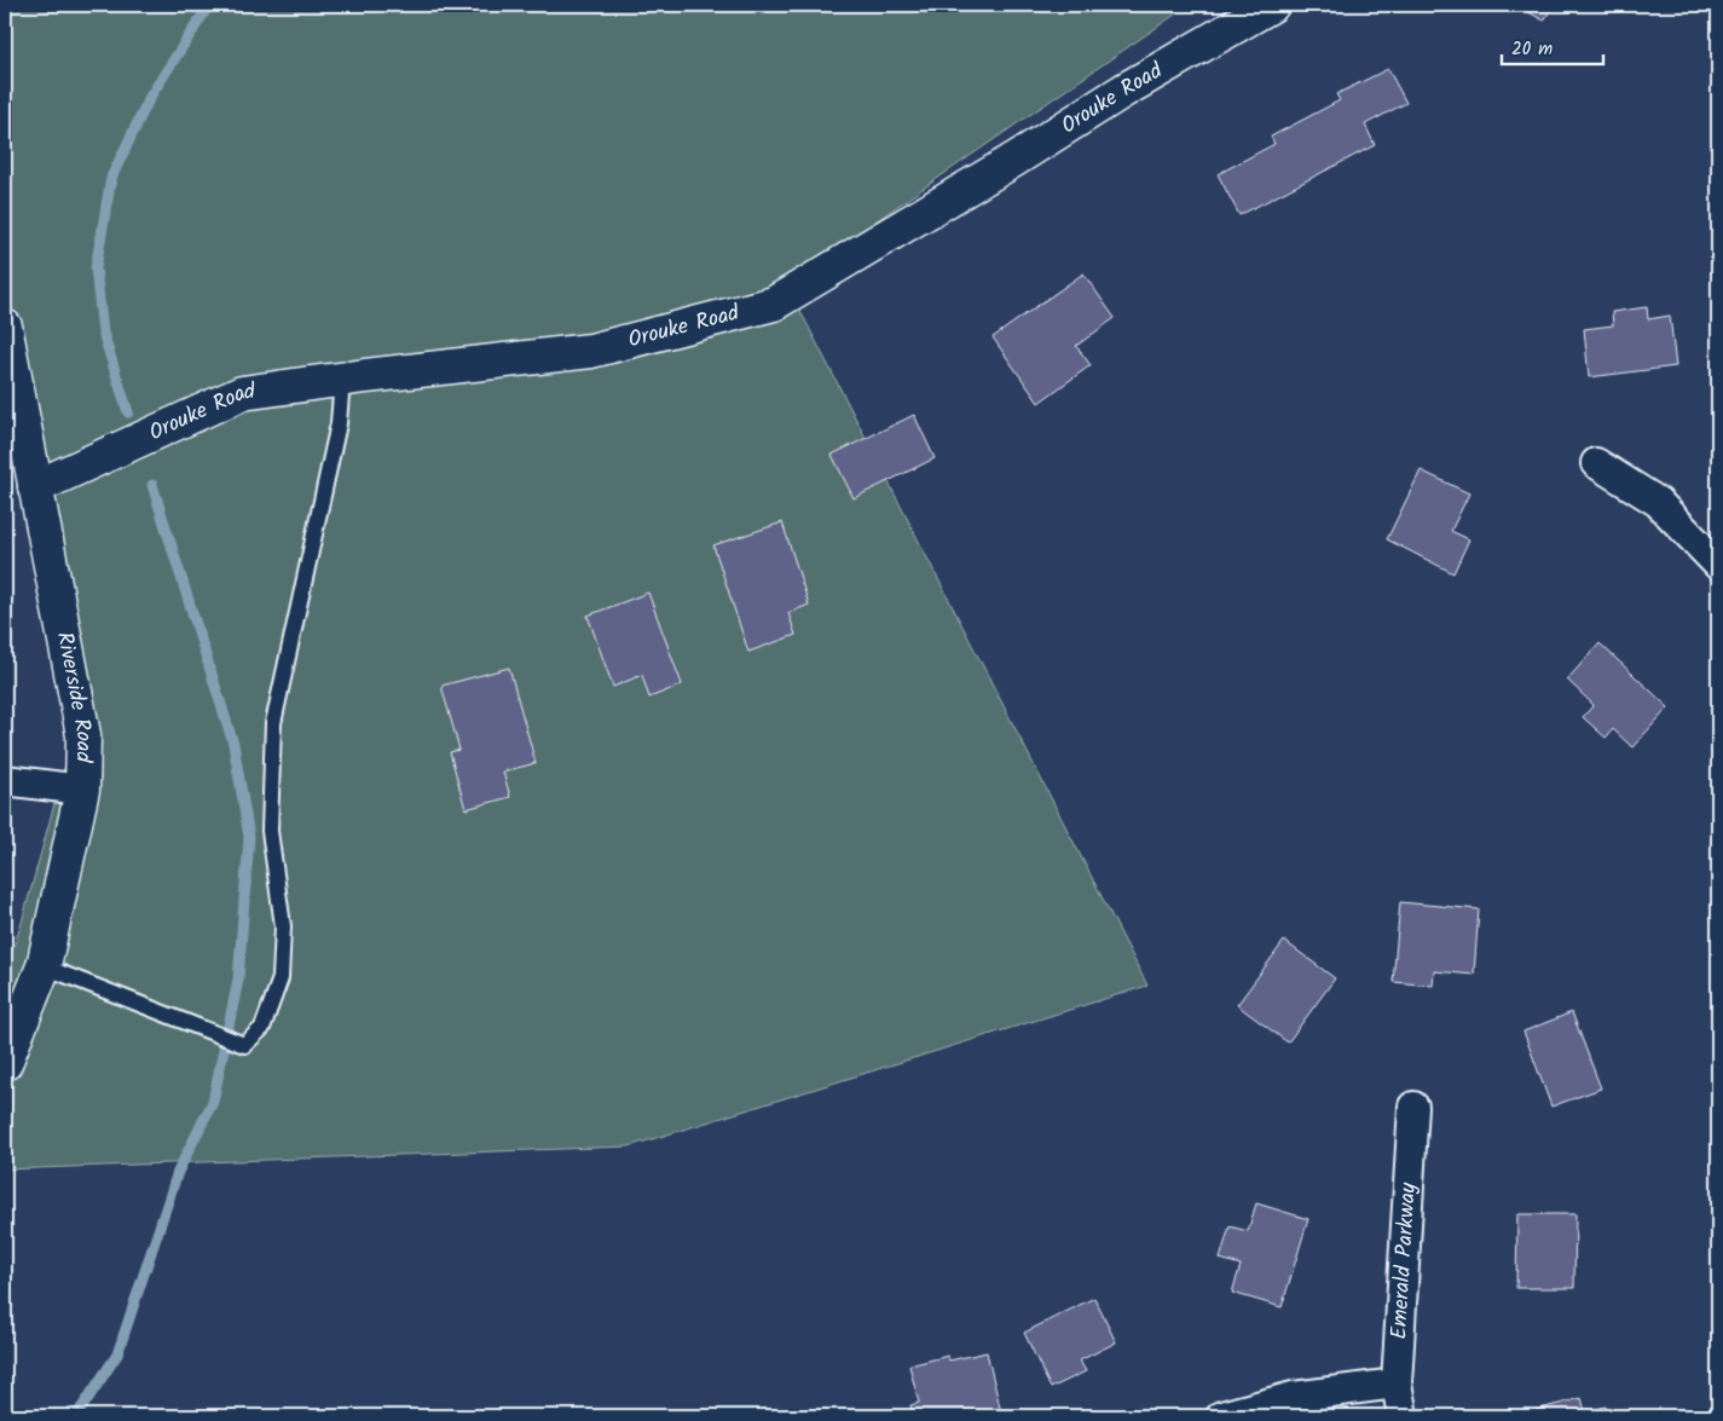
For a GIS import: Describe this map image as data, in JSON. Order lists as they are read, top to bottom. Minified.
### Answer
{"streets":{"street":["Orouke Road","Riverside Road","Emerald Parkway"]},"crossings":[["Orouke Road","Riverside Road"]],"scale_bar":"20 m"}
